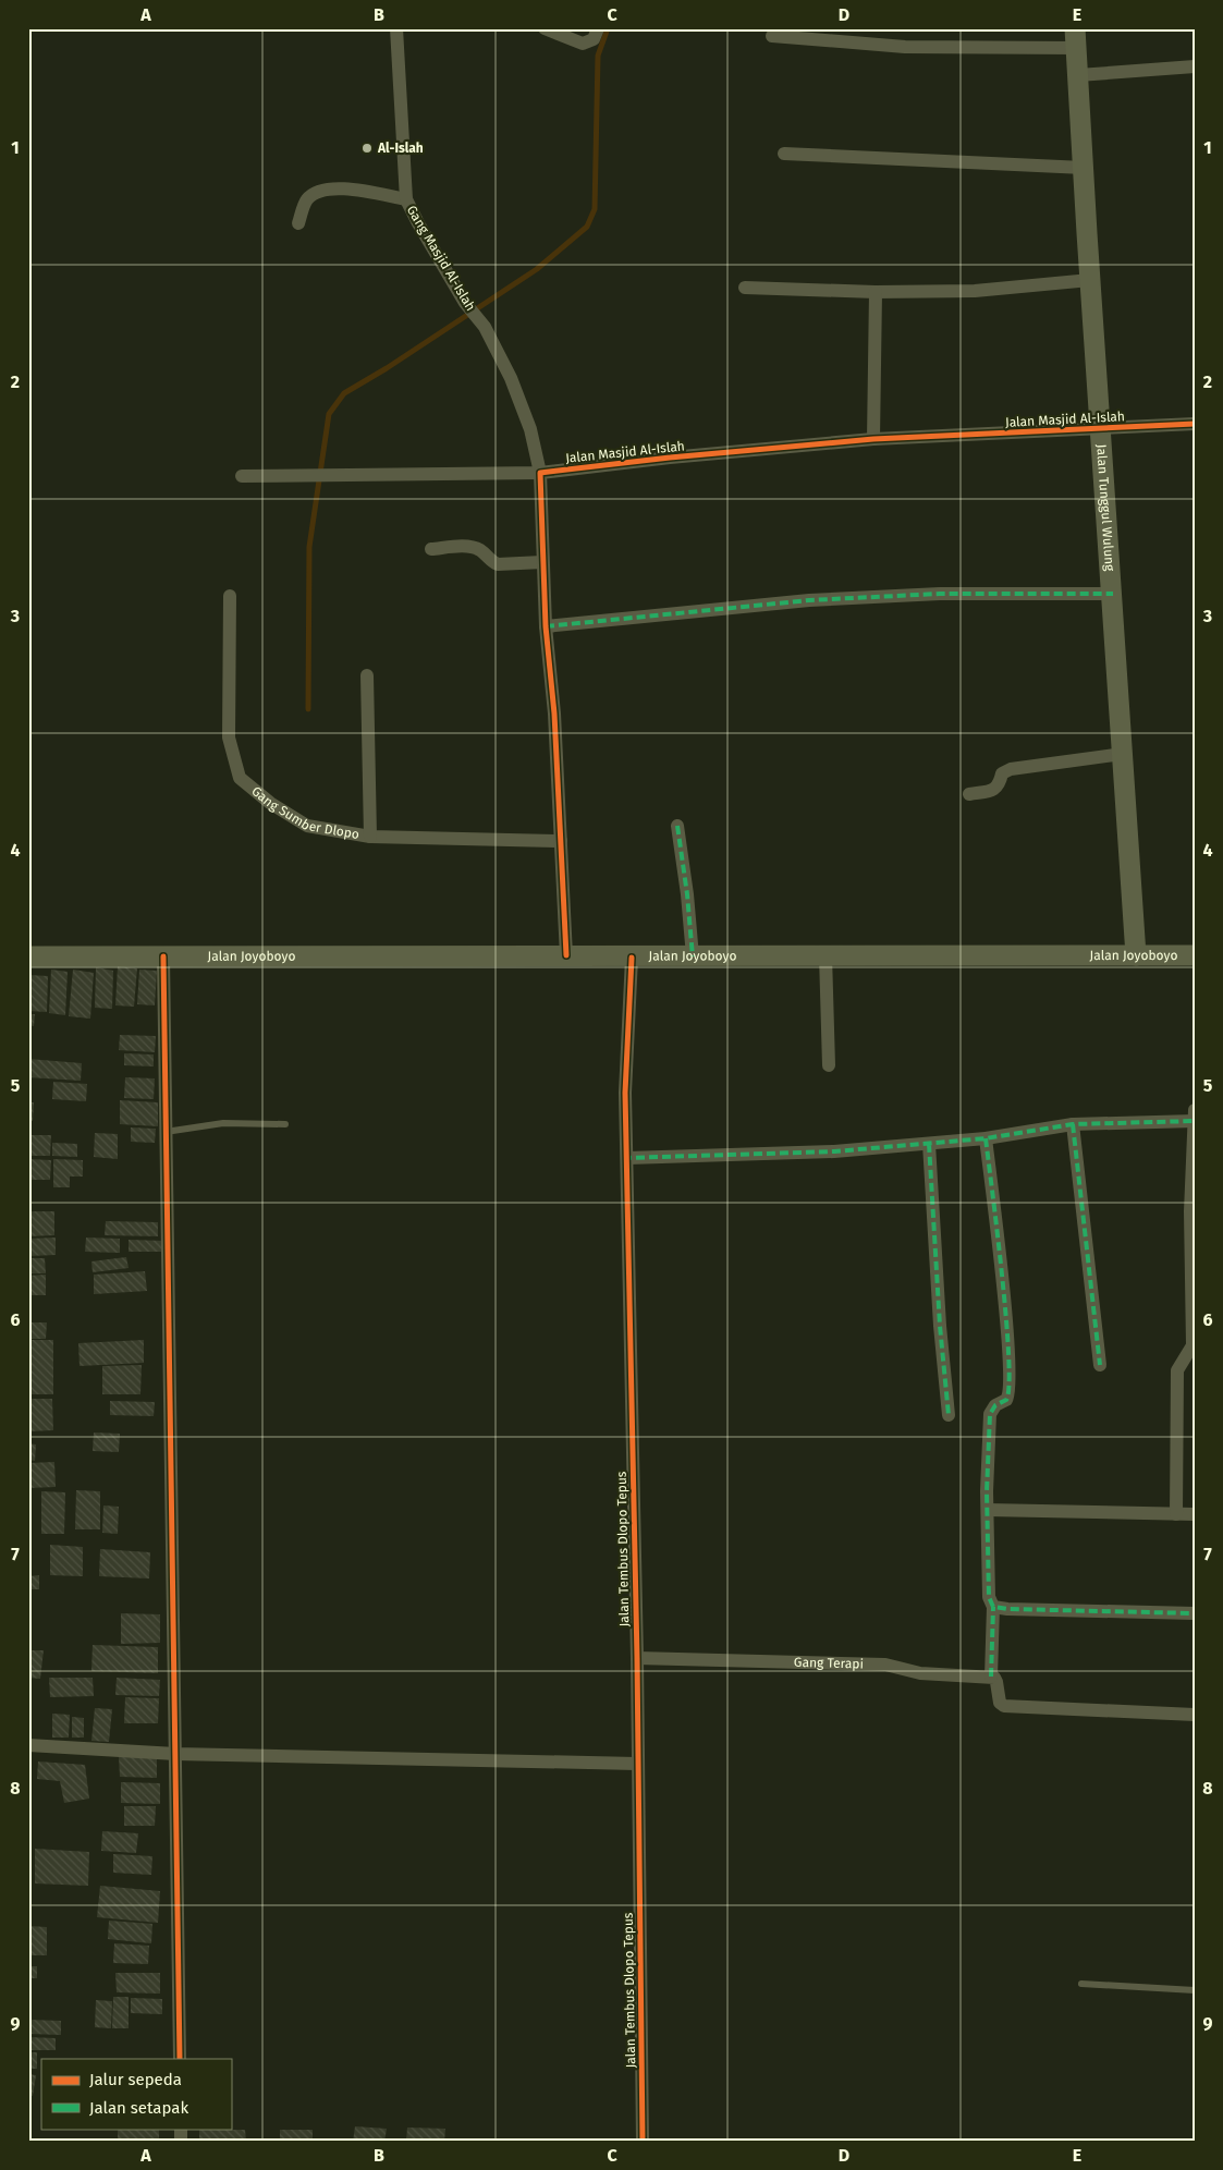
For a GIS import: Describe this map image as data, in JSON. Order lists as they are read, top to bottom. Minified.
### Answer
{"streets":{"main road":["Jalan Tunggul Wulung","Jalan Joyoboyo"],"street":["Gang Masjid Al-Islah","Jalan Masjid Al-Islah","Gang Sumber Dlopo","Jalan Tembus Dlopo Tepus","Gang Terapi"]},"crossings":[["Gang Masjid Al-Islah","Jalan Masjid Al-Islah"],["Jalan Masjid Al-Islah","Jalan Tunggul Wulung"],["Jalan Tunggul Wulung","Jalan Joyoboyo"],["Jalan Joyoboyo","Jalan Tembus Dlopo Tepus"],["Jalan Tembus Dlopo Tepus","Gang Terapi"]],"places":["Al-Islah"],"legend":["Jalur sepeda","Jalan setapak"],"grid":{"columns":["A","B","C","D","E"],"rows":["1","2","3","4","5","6","7","8","9"]}}
